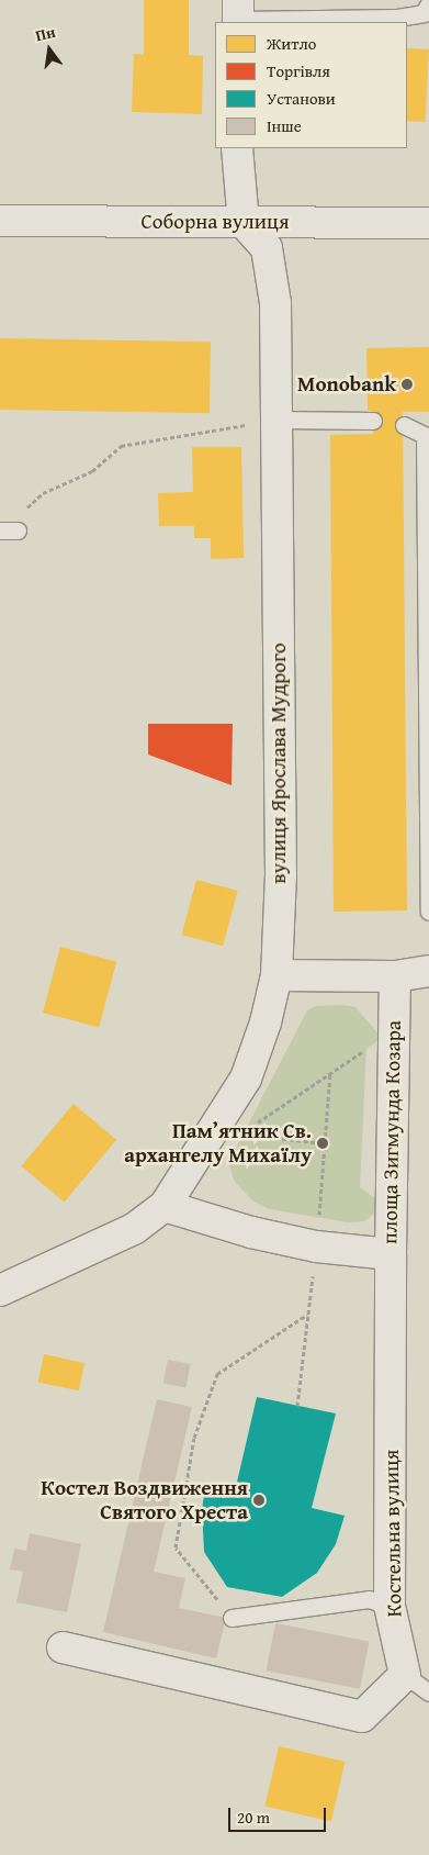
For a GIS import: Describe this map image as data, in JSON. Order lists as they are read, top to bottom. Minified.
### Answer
{"streets":{"street":["Соборна вулиця","вулиця Ярослава Мудрого","площа Зигмунда Козара","Костельна вулиця"]},"crossings":[["Соборна вулиця","вулиця Ярослава Мудрого"],["вулиця Ярослава Мудрого","площа Зигмунда Козара"],["площа Зигмунда Козара","Костельна вулиця"]],"places":["Monobank","Пам’ятник Св. архангелу Михаїлу","Костел Воздвиження Святого Хреста"],"legend":["Житло","Торгівля","Установи","Інше"],"scale_bar":"20 m","north":"top"}
